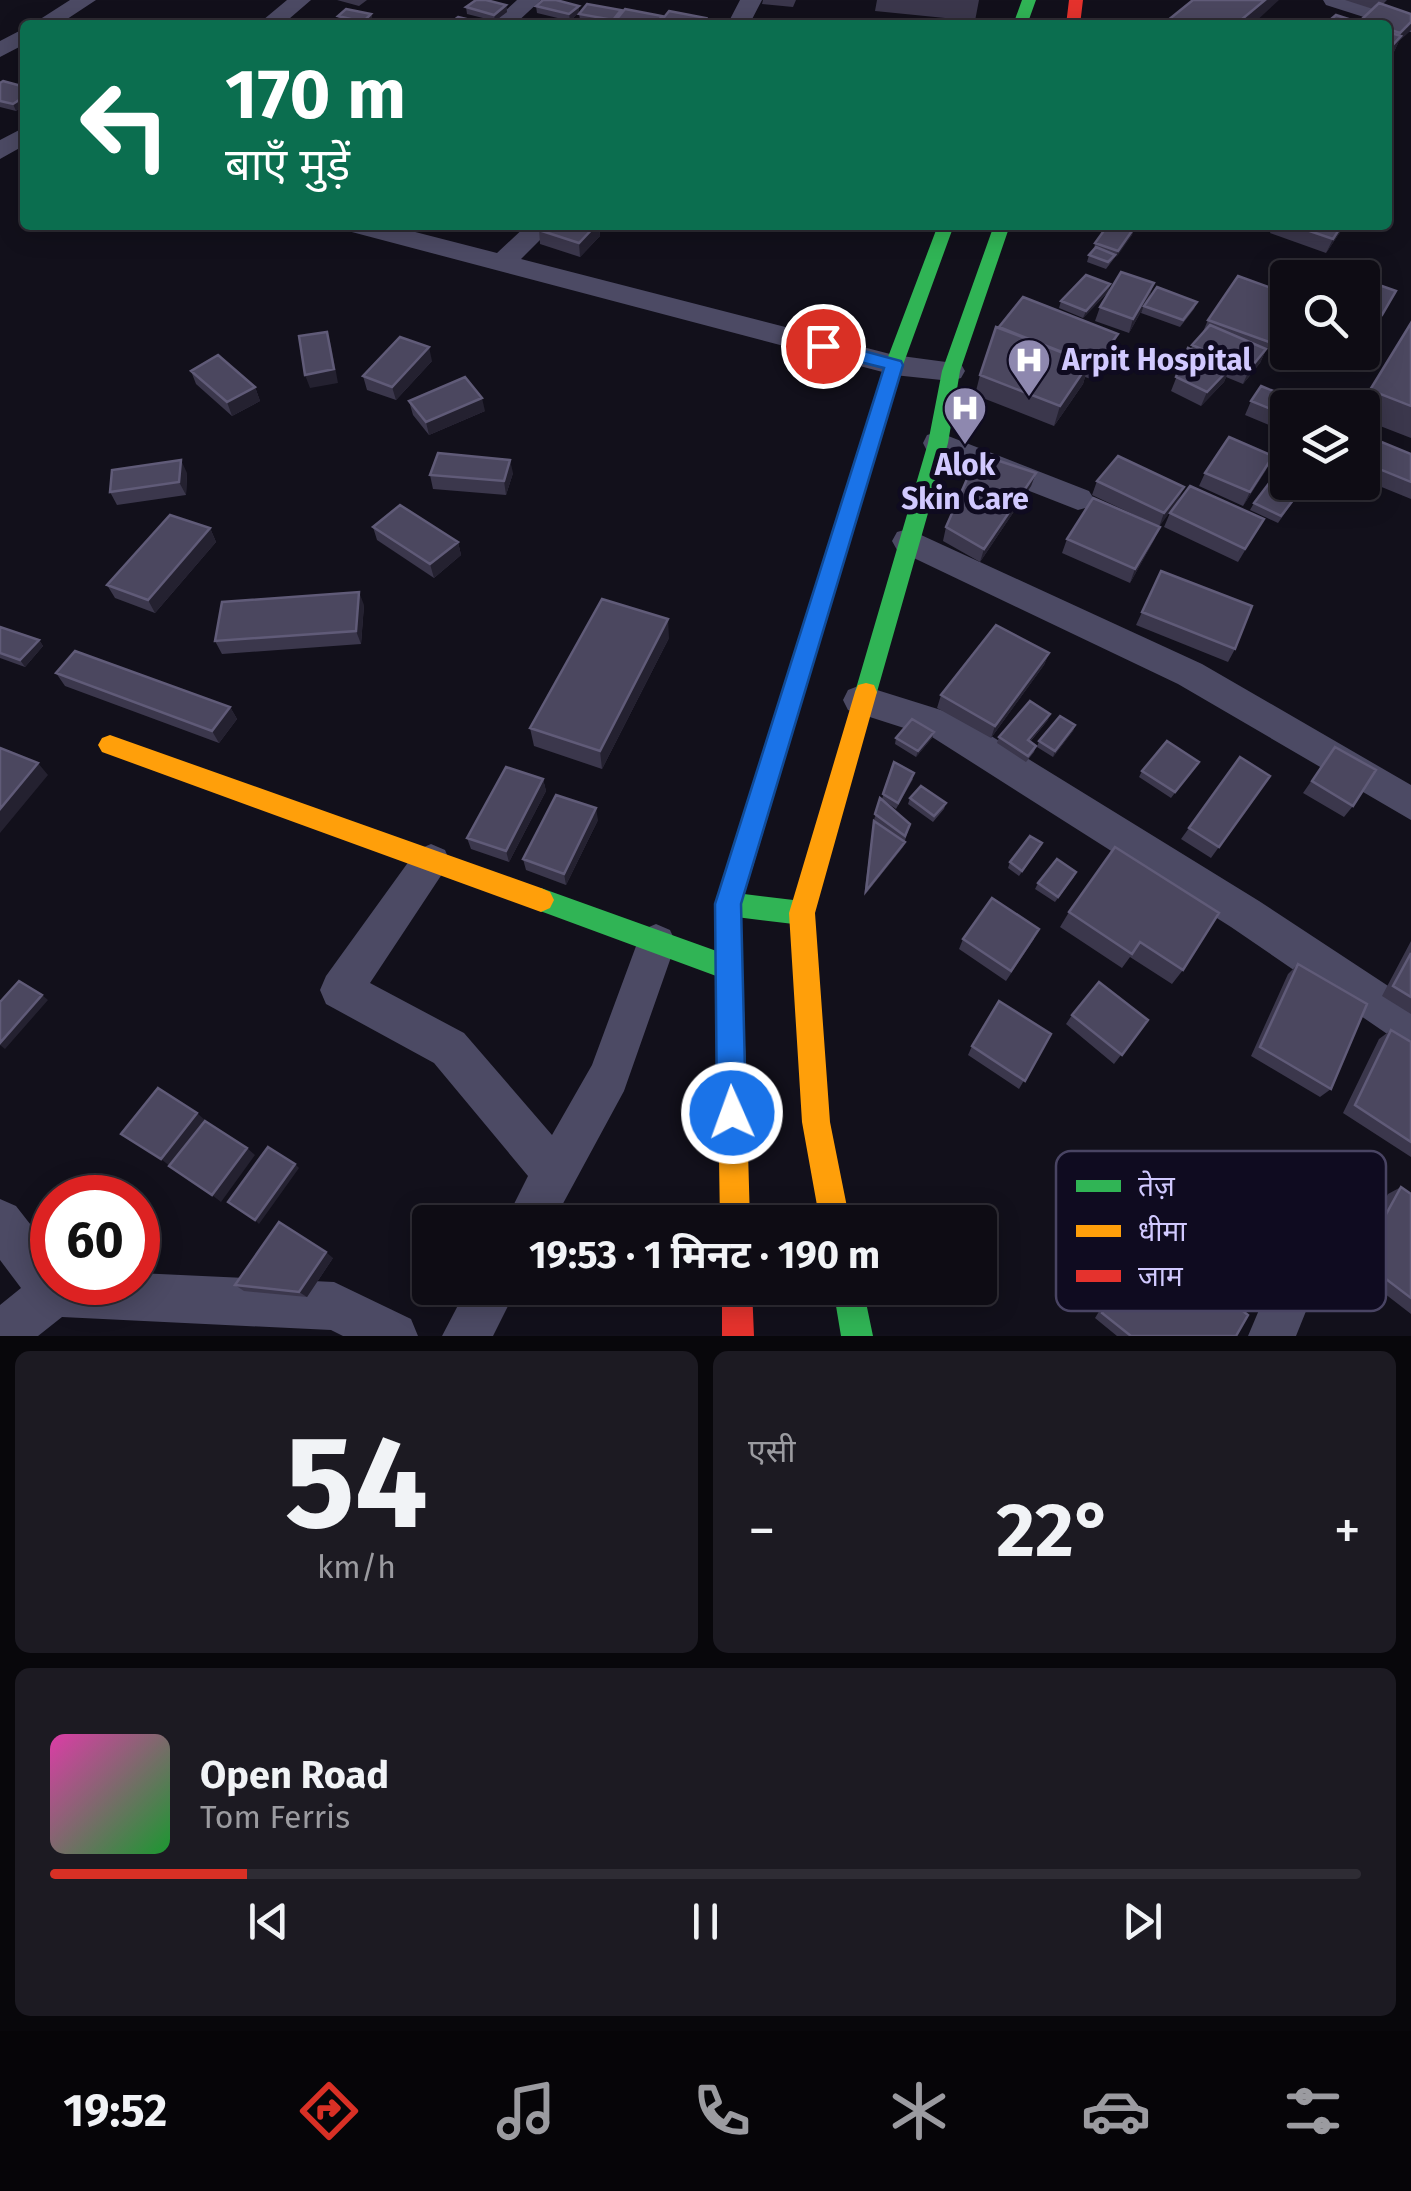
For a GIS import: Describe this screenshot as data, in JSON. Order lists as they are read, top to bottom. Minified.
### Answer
{"places":{"hospital":["Arpit Hospital","Alok Skin Care"]},"legend":["तेज़","धीमा","जाम"],"page":{"turn":["170 m","बाएँ मुड़ें"],"limit":"60","trip":"19:53 · 1 मिनट · 190 m","tile":[["54","km/h"],"एसी"],"heat":["−","22°","+"],"song":["Open Road","Tom Ferris"],"tabs":"19:52"}}
